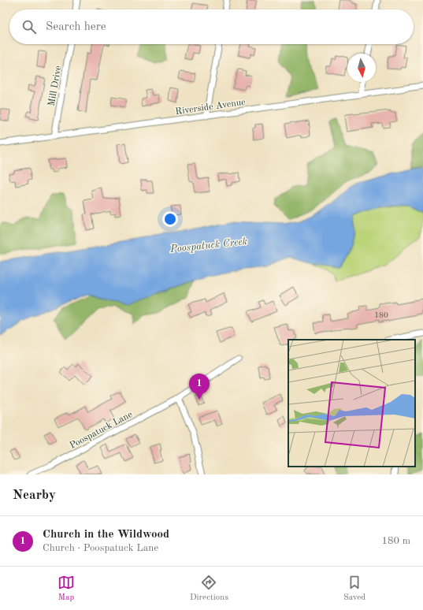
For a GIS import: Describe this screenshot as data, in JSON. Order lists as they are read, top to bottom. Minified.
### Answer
{"streets":{"street":["Mill Drive","Riverside Avenue","Poospatuck Lane"]},"crossings":[["Mill Drive","Riverside Avenue"]],"water":["Poospatuck Creek"],"house_numbers":["180"],"north":"bottom","page":{"search":"Search here","pins":"1","heading":"Nearby","list":[{"mark":"1","name":"Church in the Wildwood","note":"Church · Poospatuck Lane","value":"180 m"}],"nav":["Map","Directions","Saved"]}}
